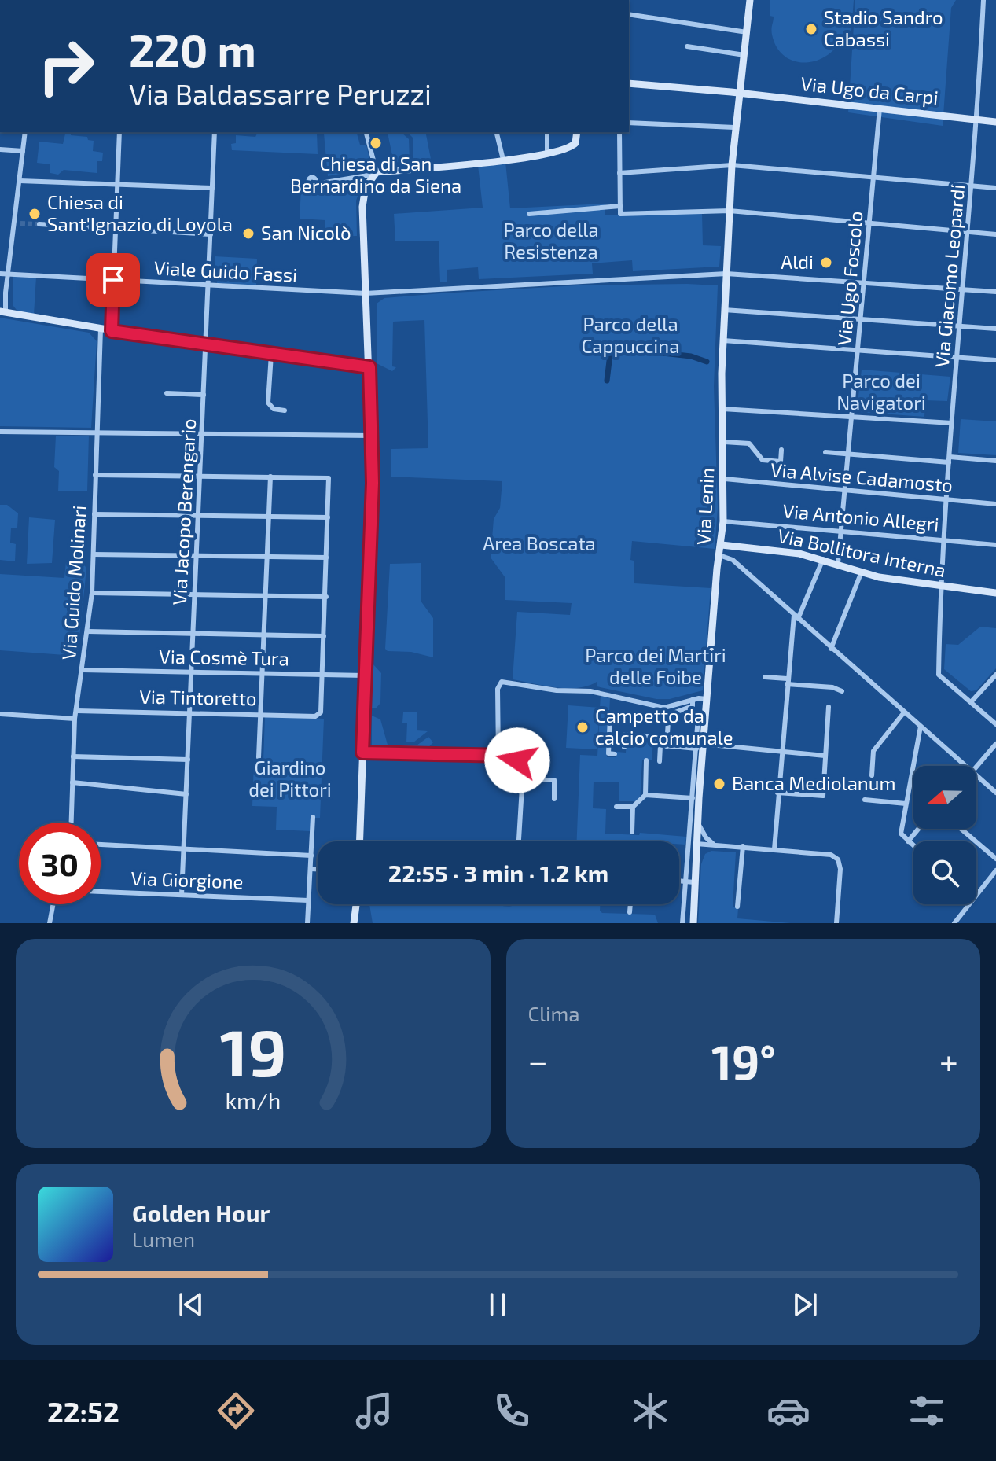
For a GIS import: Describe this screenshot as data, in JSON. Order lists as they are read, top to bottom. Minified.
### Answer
{"streets":{"street":["Via Ugo da Carpi","Viale Guido Fassi","Via Giacomo Leopardi","Via Ugo Foscolo","Via Alvise Cadamosto","Via Lenin","Via Jacopo Berengario","Via Antonio Allegri","Via Bollitora Interna","Via Guido Molinari","Via Cosmè Tura","Via Tintoretto","Via Giorgione"]},"crossings":[["Via Ugo da Carpi","Via Giacomo Leopardi"],["Via Ugo da Carpi","Via Ugo Foscolo"],["Via Ugo da Carpi","Via Lenin"],["Viale Guido Fassi","Via Giacomo Leopardi"],["Viale Guido Fassi","Via Ugo Foscolo"],["Viale Guido Fassi","Via Lenin"],["Viale Guido Fassi","Via Jacopo Berengario"],["Via Giacomo Leopardi","Via Alvise Cadamosto"],["Via Giacomo Leopardi","Via Antonio Allegri"],["Via Giacomo Leopardi","Via Bollitora Interna"],["Via Ugo Foscolo","Via Alvise Cadamosto"],["Via Ugo Foscolo","Via Antonio Allegri"],["Via Ugo Foscolo","Via Bollitora Interna"],["Via Alvise Cadamosto","Via Lenin"],["Via Lenin","Via Antonio Allegri"],["Via Lenin","Via Bollitora Interna"],["Via Jacopo Berengario","Via Cosmè Tura"],["Via Jacopo Berengario","Via Tintoretto"],["Via Jacopo Berengario","Via Giorgione"],["Via Guido Molinari","Via Cosmè Tura"],["Via Guido Molinari","Via Tintoretto"],["Via Cosmè Tura","Via Tintoretto"]],"parks":["Parco della Resistenza","Parco della Cappuccina","Parco dei Navigatori","Area Boscata","Parco dei Martiri delle Foibe","Giardino dei Pittori"],"places":["Stadio Sandro Cabassi","Chiesa di San Bernardino da Siena","Chiesa di Sant'Ignazio di Loyola","San Nicolò","Aldi","Campetto da calcio comunale","Banca Mediolanum"],"north":"left","page":{"turn":["220 m","Via Baldassarre Peruzzi"],"limit":"30","trip":"22:55 · 3 min · 1.2 km","tile":"Clima","heat":["−","19°","+"],"song":["Golden Hour","Lumen"],"tabs":"22:52","gauge":["19","km/h"]}}
